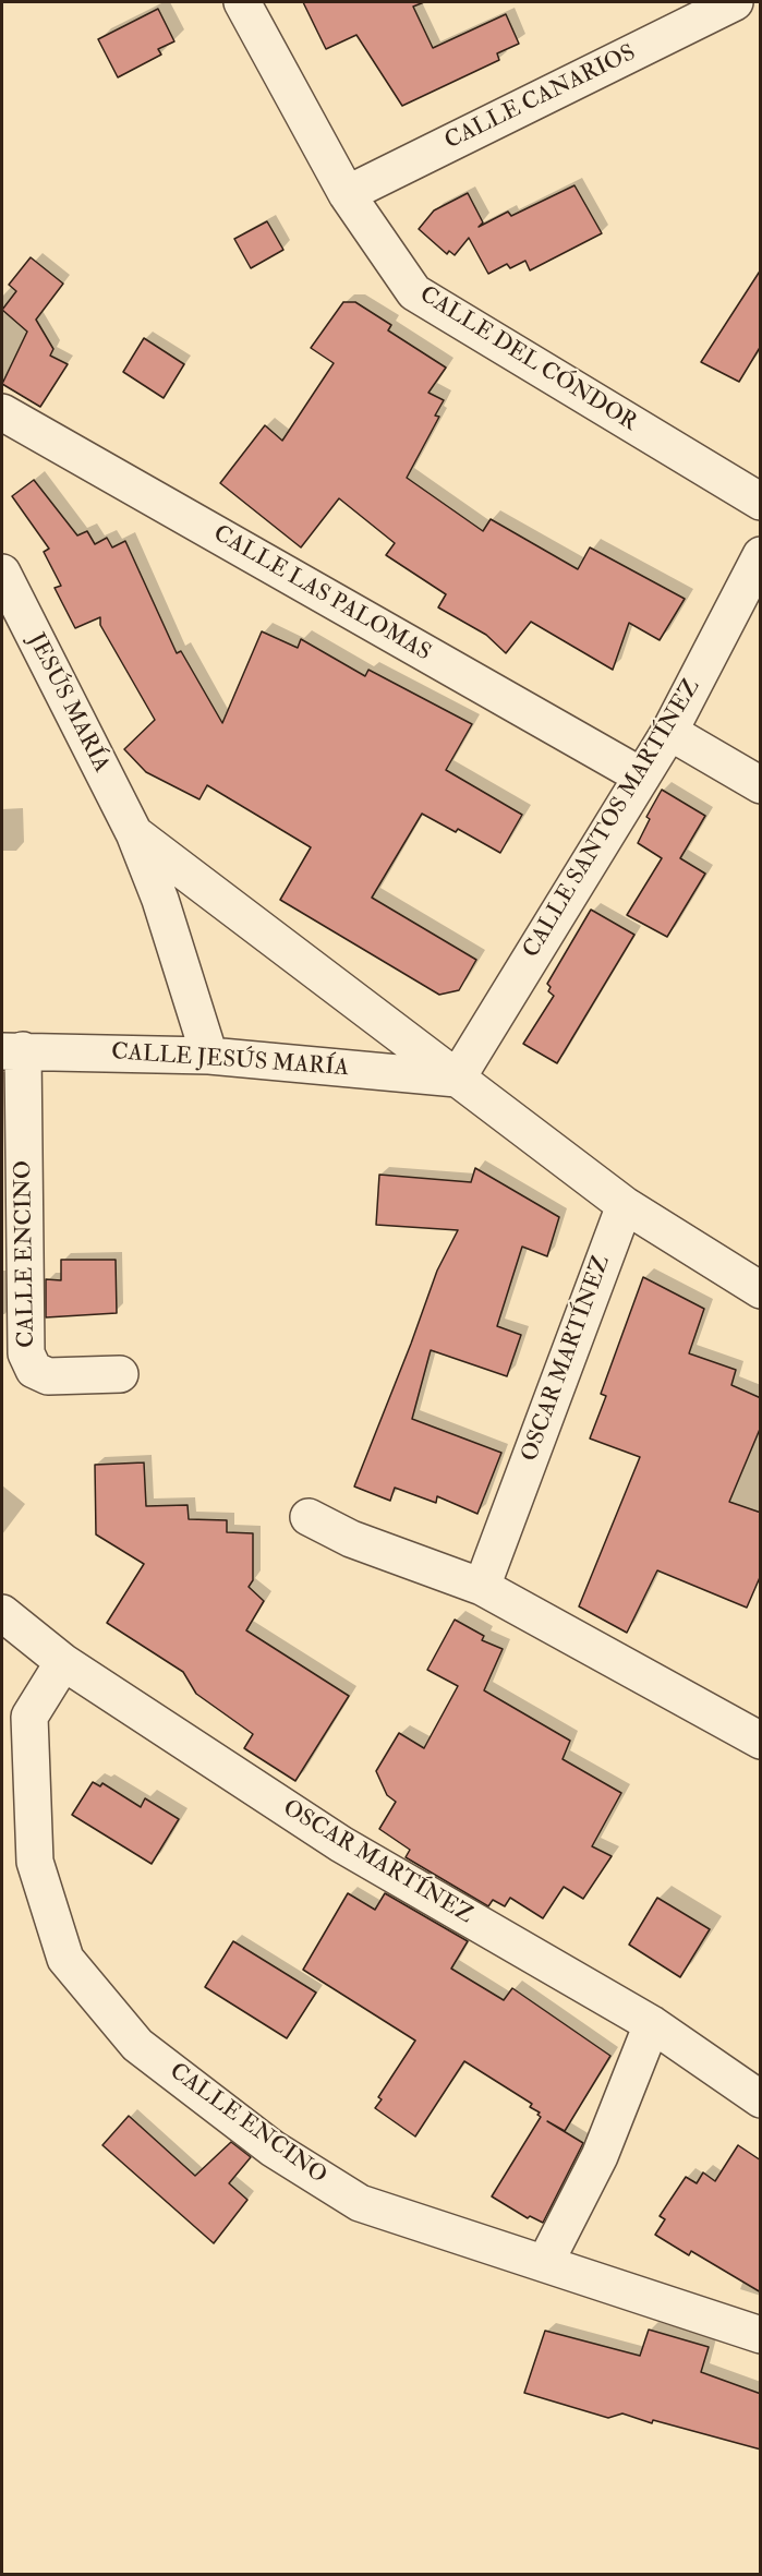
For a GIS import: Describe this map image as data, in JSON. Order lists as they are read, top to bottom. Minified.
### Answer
{"streets":{"street":["CALLE CANARIOS","CALLE DEL CÓNDOR","CALLE LAS PALOMAS","JESÚS MARÍA","CALLE SANTOS MARTÍNEZ","CALLE JESÚS MARÍA","CALLE ENCINO","OSCAR MARTÍNEZ"]},"crossings":[["CALLE CANARIOS","CALLE DEL CÓNDOR"],["CALLE LAS PALOMAS","CALLE SANTOS MARTÍNEZ"],["JESÚS MARÍA","CALLE JESÚS MARÍA"],["CALLE SANTOS MARTÍNEZ","CALLE JESÚS MARÍA"],["CALLE JESÚS MARÍA","CALLE ENCINO"],["CALLE ENCINO","OSCAR MARTÍNEZ"]]}
